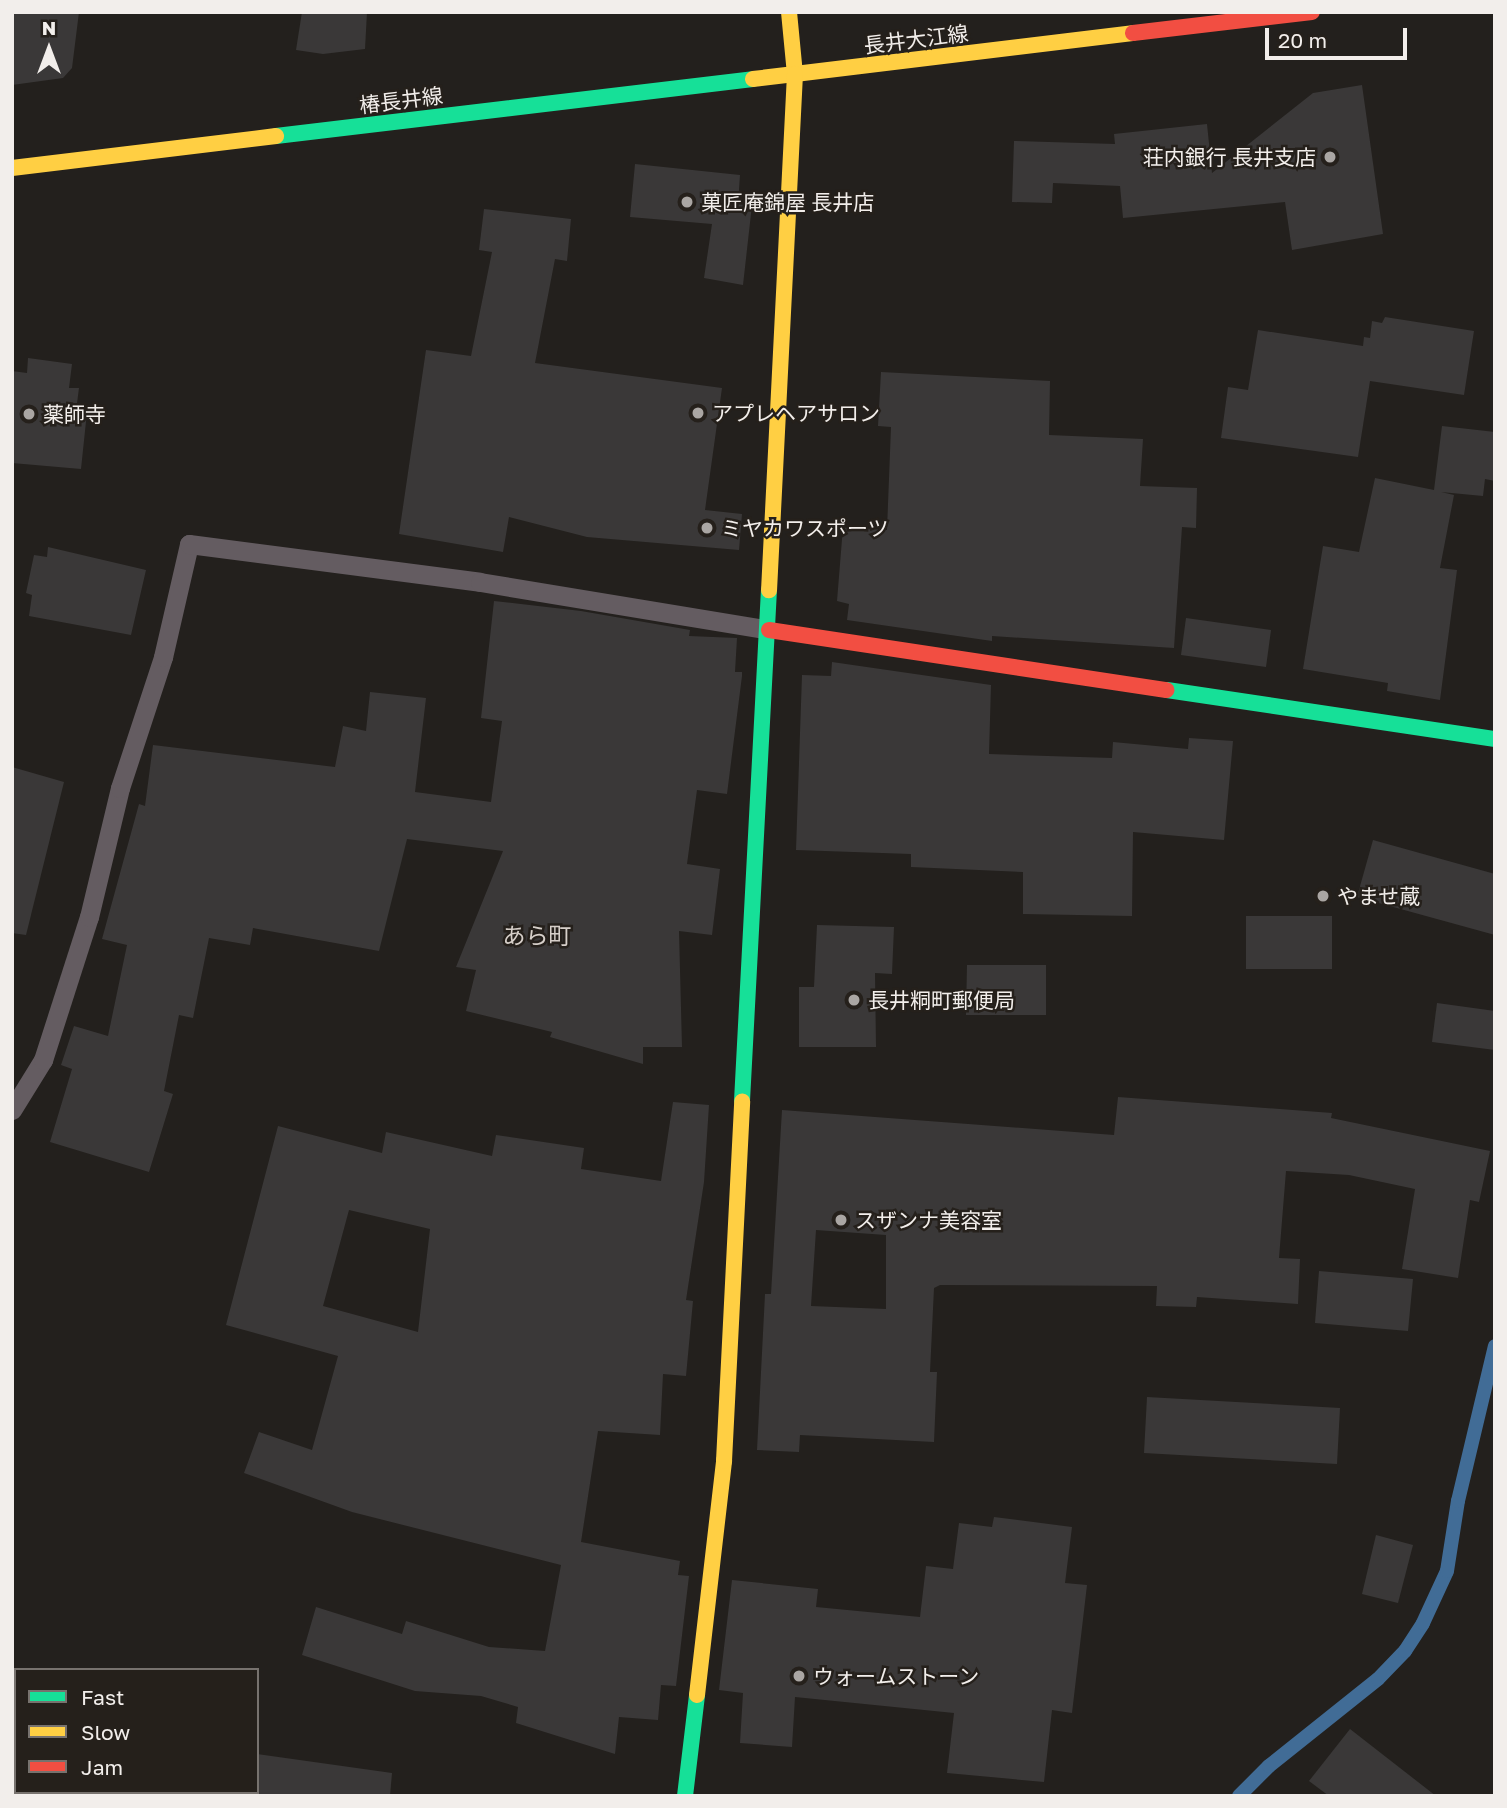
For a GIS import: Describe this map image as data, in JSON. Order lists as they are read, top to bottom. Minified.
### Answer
{"streets":{"street":["長井大江線","椿長井線"]},"crossings":[["長井大江線","椿長井線"]],"districts":["あら町"],"places":["荘内銀行 長井支店","菓匠庵錦屋 長井店","アプレヘアサロン","薬師寺","ミヤカワスポーツ","やませ蔵","長井粡町郵便局","スザンナ美容室","ウォームストーン"],"legend":["Fast","Slow","Jam"],"scale_bar":"20 m","north":"top"}
